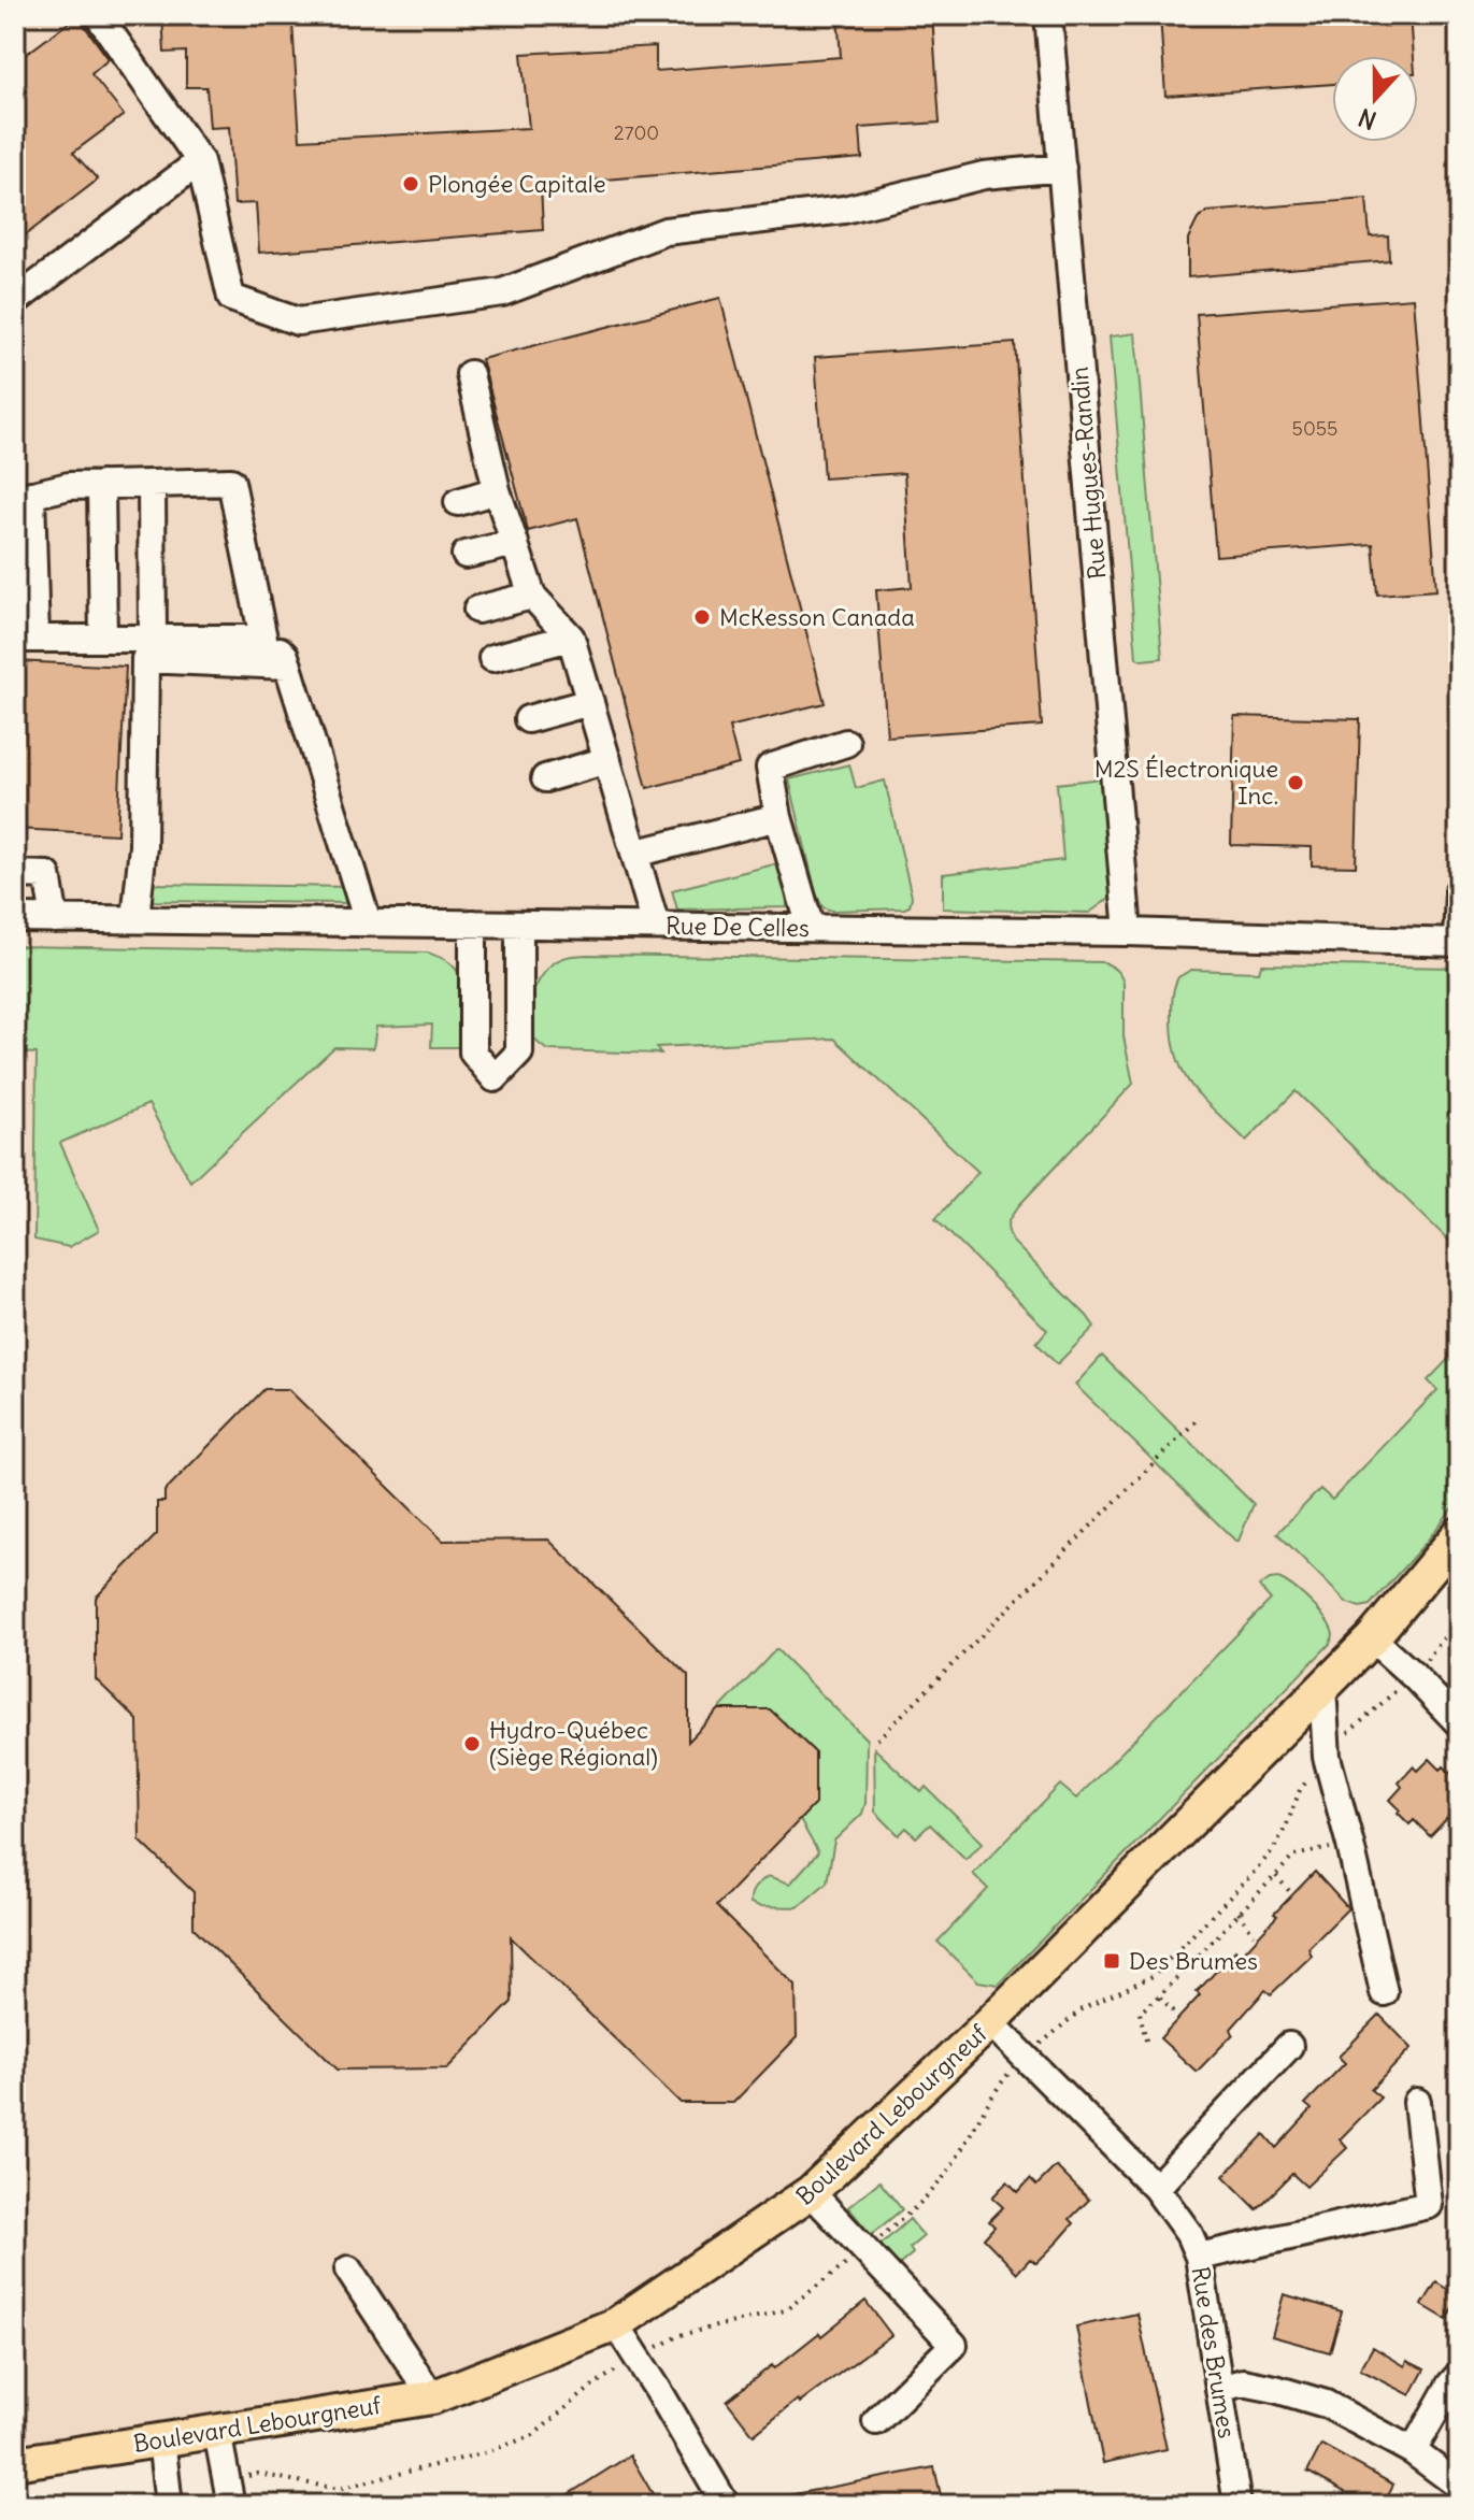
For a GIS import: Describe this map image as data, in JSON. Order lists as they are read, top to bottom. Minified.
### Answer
{"streets":{"main road":["Boulevard Lebourgneuf"],"street":["Rue Hugues-Randin","Rue De Celles","Rue des Brumes"]},"crossings":[["Rue Hugues-Randin","Rue De Celles"],["Boulevard Lebourgneuf","Rue des Brumes"]],"places":{"other":["Plongée Capitale","McKesson Canada","M2S Électronique Inc.","Hydro-Québec (Siège Régional)"],"transit":["Des Brumes"]},"house_numbers":["2700","5055"],"north":"bottom"}
